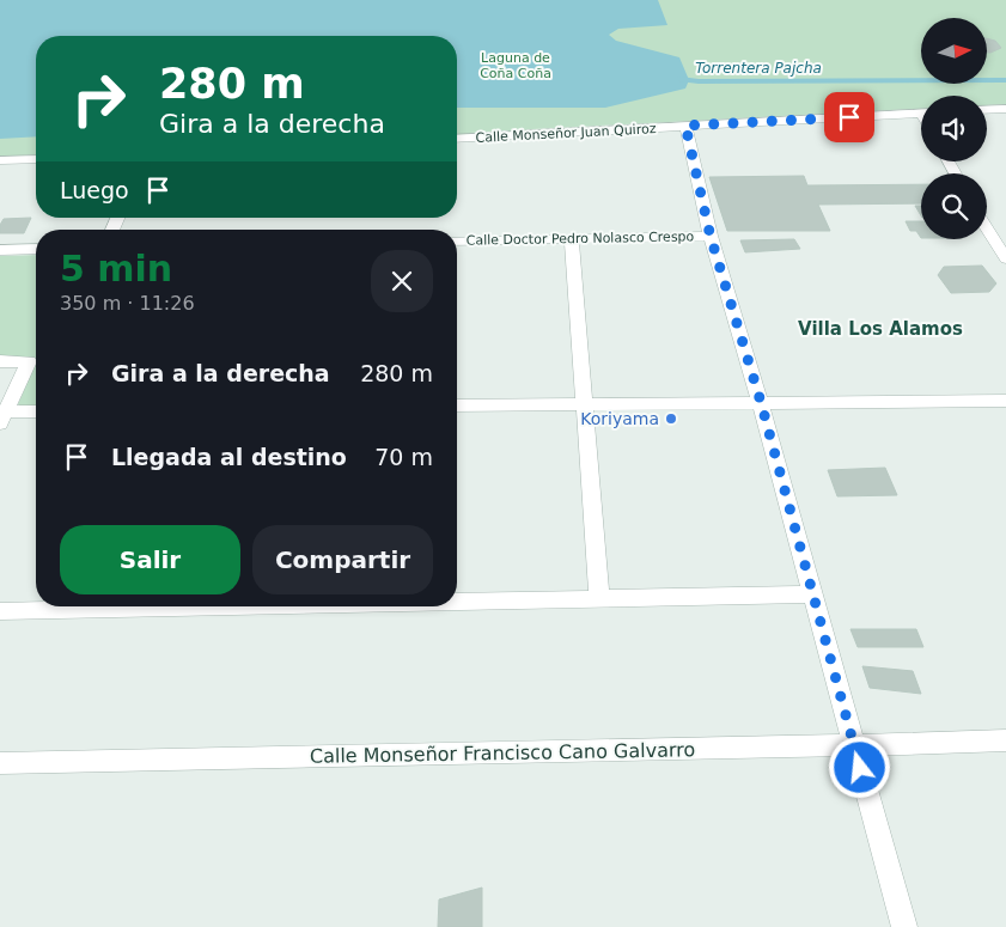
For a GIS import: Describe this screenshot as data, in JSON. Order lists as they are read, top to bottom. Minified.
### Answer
{"streets":{"street":["Calle Monseñor Juan Quiroz","Calle Doctor Pedro Nolasco Crespo","Calle Monseñor Francisco Cano Galvarro"]},"districts":["Villa Los Alamos"],"water":["Torrentera Pajcha"],"parks":["Laguna de Coña Coña"],"places":["Koriyama"],"north":"right","page":{"turn":["280 m","Gira a la derecha"],"then":"Luego","heading":["5 min","350 m · 11:26"],"list":[{"name":"Gira a la derecha","value":"280 m"},{"name":"Llegada al destino","value":"70 m"}],"buttons":["Salir","Compartir"]}}
